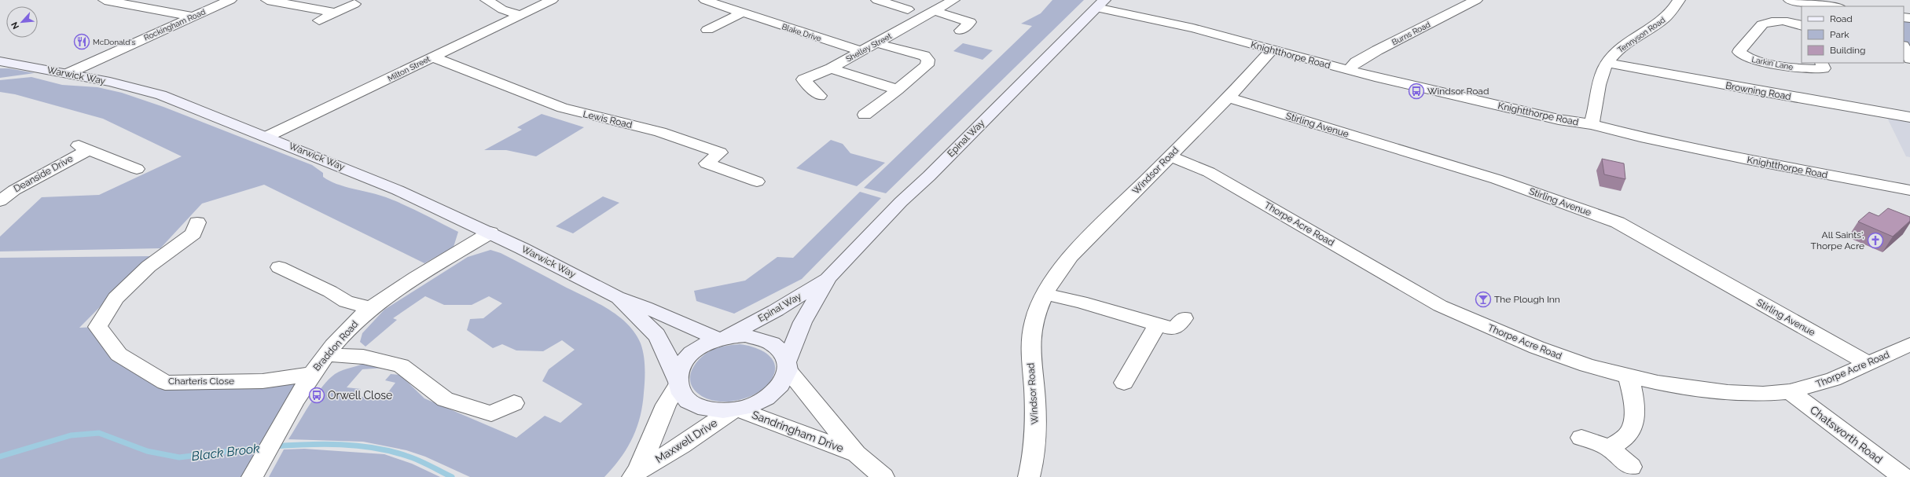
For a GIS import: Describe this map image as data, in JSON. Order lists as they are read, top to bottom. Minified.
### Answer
{"streets":{"street":["Rockingham Road","Blake Drive","Burns Road","Tennyson Road","Shelley Street","Knightthorpe Road","Larkin Lane","Milton Street","Warwick Way","Browning Road","Lewis Road","Stirling Avenue","Epinal Way","Windsor Road","Deanside Drive","Thorpe Acre Road","Braddon Road","Charteris Close","Sandringham Drive","Chatsworth Road","Maxwell Drive"]},"crossings":[["Rockingham Road","Warwick Way"],["Blake Drive","Shelley Street"],["Burns Road","Knightthorpe Road"],["Tennyson Road","Knightthorpe Road"],["Tennyson Road","Browning Road"],["Knightthorpe Road","Epinal Way"],["Knightthorpe Road","Windsor Road"],["Milton Street","Warwick Way"],["Milton Street","Lewis Road"],["Warwick Way","Epinal Way"],["Warwick Way","Braddon Road"],["Warwick Way","Sandringham Drive"],["Warwick Way","Maxwell Drive"],["Stirling Avenue","Windsor Road"],["Stirling Avenue","Thorpe Acre Road"],["Epinal Way","Sandringham Drive"],["Epinal Way","Maxwell Drive"],["Windsor Road","Thorpe Acre Road"],["Thorpe Acre Road","Chatsworth Road"],["Braddon Road","Charteris Close"],["Sandringham Drive","Maxwell Drive"]],"water":["Black Brook"],"places":{"restaurant":["McDonald's"],"bus stop":["Windsor Road","Orwell Close"],"church":["All Saints', Thorpe Acre"],"bar":["The Plough Inn"]},"legend":["Road","Park","Building"],"north":"bottom left"}
